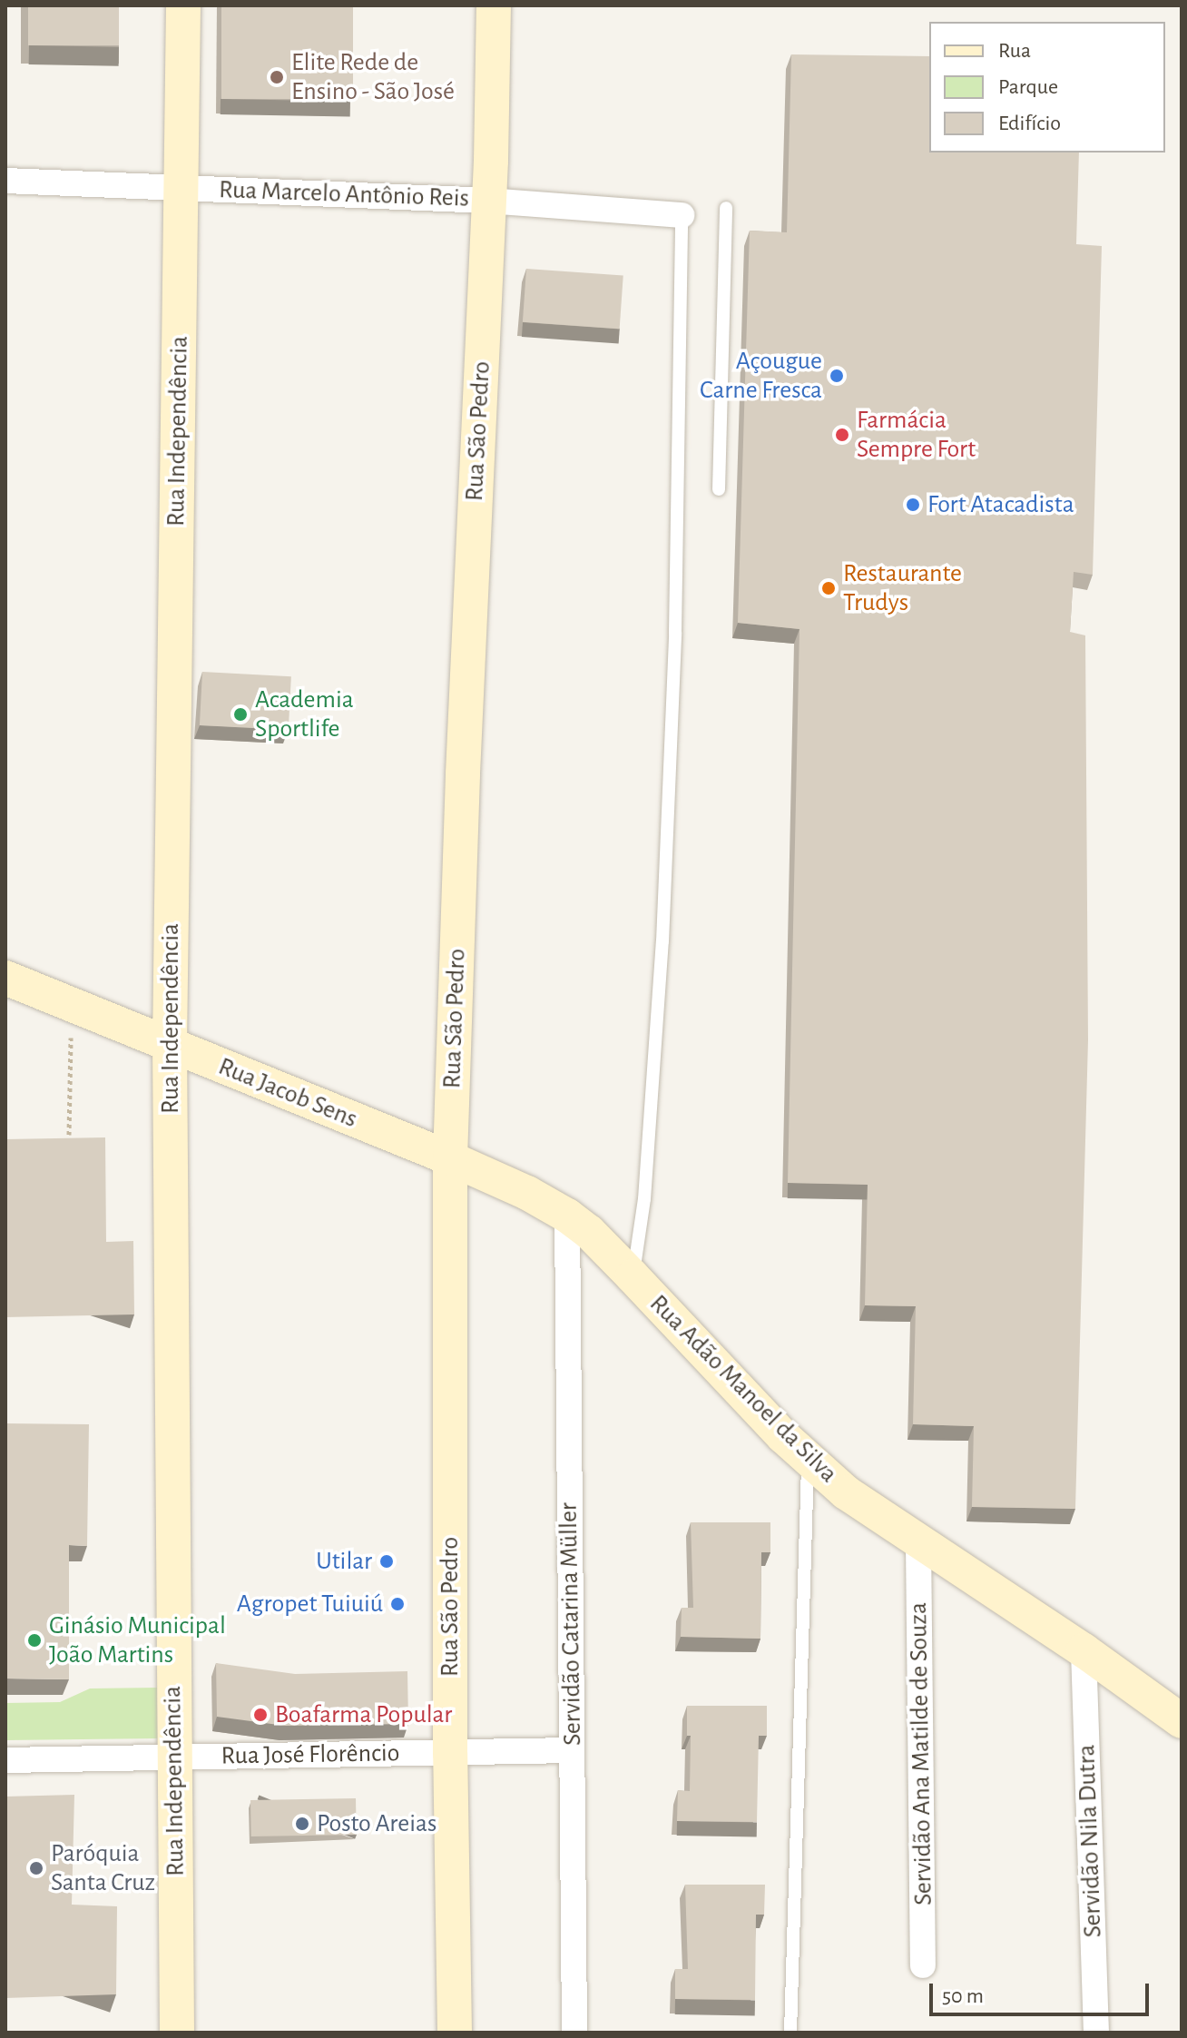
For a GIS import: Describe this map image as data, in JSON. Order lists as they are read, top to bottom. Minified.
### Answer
{"streets":{"street":["Rua Marcelo Antônio Reis","Rua Independência","Rua São Pedro","Rua Jacob Sens","Rua Adão Manoel da Silva","Servidão Catarina Müller","Servidão Ana Matilde de Souza","Rua José Florêncio","Servidão Nila Dutra"]},"crossings":[["Rua Marcelo Antônio Reis","Rua Independência"],["Rua Marcelo Antônio Reis","Rua São Pedro"],["Rua Independência","Rua Jacob Sens"],["Rua Independência","Rua José Florêncio"],["Rua São Pedro","Rua Jacob Sens"],["Rua São Pedro","Rua Adão Manoel da Silva"],["Rua São Pedro","Rua José Florêncio"],["Rua Jacob Sens","Rua Adão Manoel da Silva"],["Rua Adão Manoel da Silva","Servidão Catarina Müller"],["Rua Adão Manoel da Silva","Servidão Ana Matilde de Souza"],["Rua Adão Manoel da Silva","Servidão Nila Dutra"],["Servidão Catarina Müller","Rua José Florêncio"]],"places":["Elite Rede de Ensino - São José","Açougue Carne Fresca","Farmácia Sempre Fort","Fort Atacadista","Restaurante Trudys","Academia Sportlife","Utilar","Agropet Tuiuiú","Ginásio Municipal João Martins","Boafarma Popular","Posto Areias","Paróquia Santa Cruz"],"legend":["Rua","Parque","Edifício"],"scale_bar":"50 m"}
